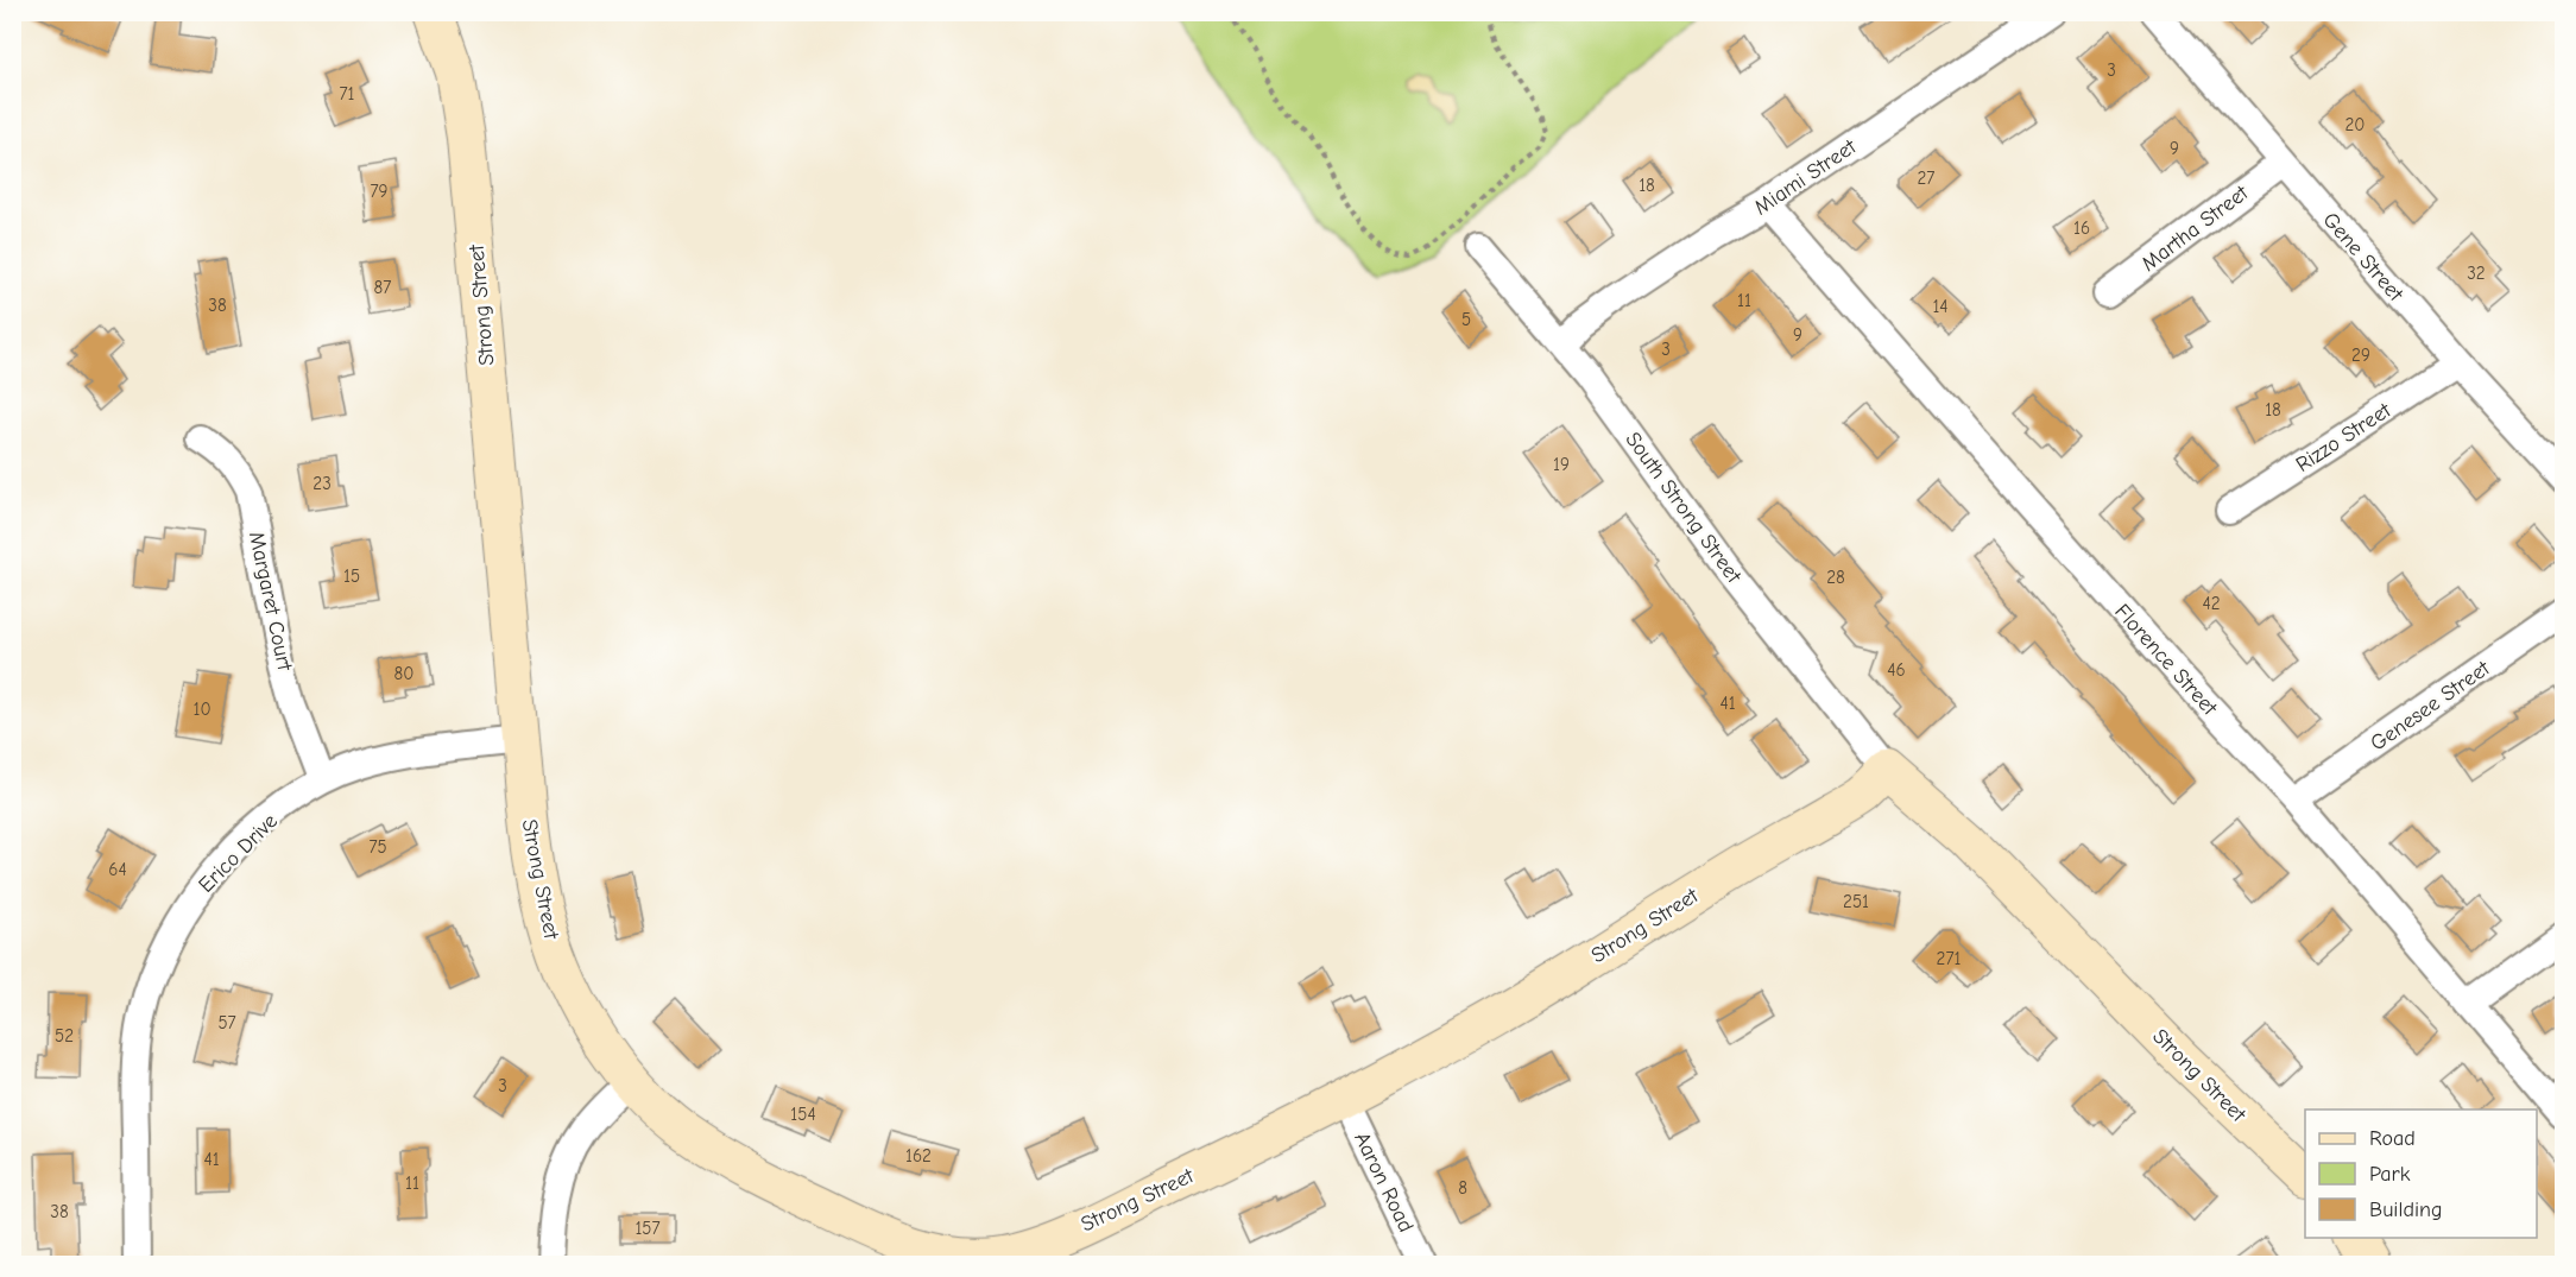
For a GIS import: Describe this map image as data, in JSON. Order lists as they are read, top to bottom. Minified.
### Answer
{"streets":{"street":["Miami Street","Martha Street","Gene Street","Strong Street","Rizzo Street","South Strong Street","Margaret Court","Florence Street","Genesee Street","Erico Drive","Aaron Road"]},"crossings":[["Miami Street","South Strong Street"],["Miami Street","Florence Street"],["Martha Street","Gene Street"],["Gene Street","Rizzo Street"],["Strong Street","South Strong Street"],["Strong Street","Erico Drive"],["Strong Street","Aaron Road"],["Margaret Court","Erico Drive"],["Florence Street","Genesee Street"]],"house_numbers":["3","71","20","9","27","18","79","16","32","87","11","38","14","5","9","3","29","18","19","23","15","28","42","46","80","41","10","75","64","251","271","57","52","3","154","162","41","11","8","38","157"],"legend":["Road","Park","Building"]}
